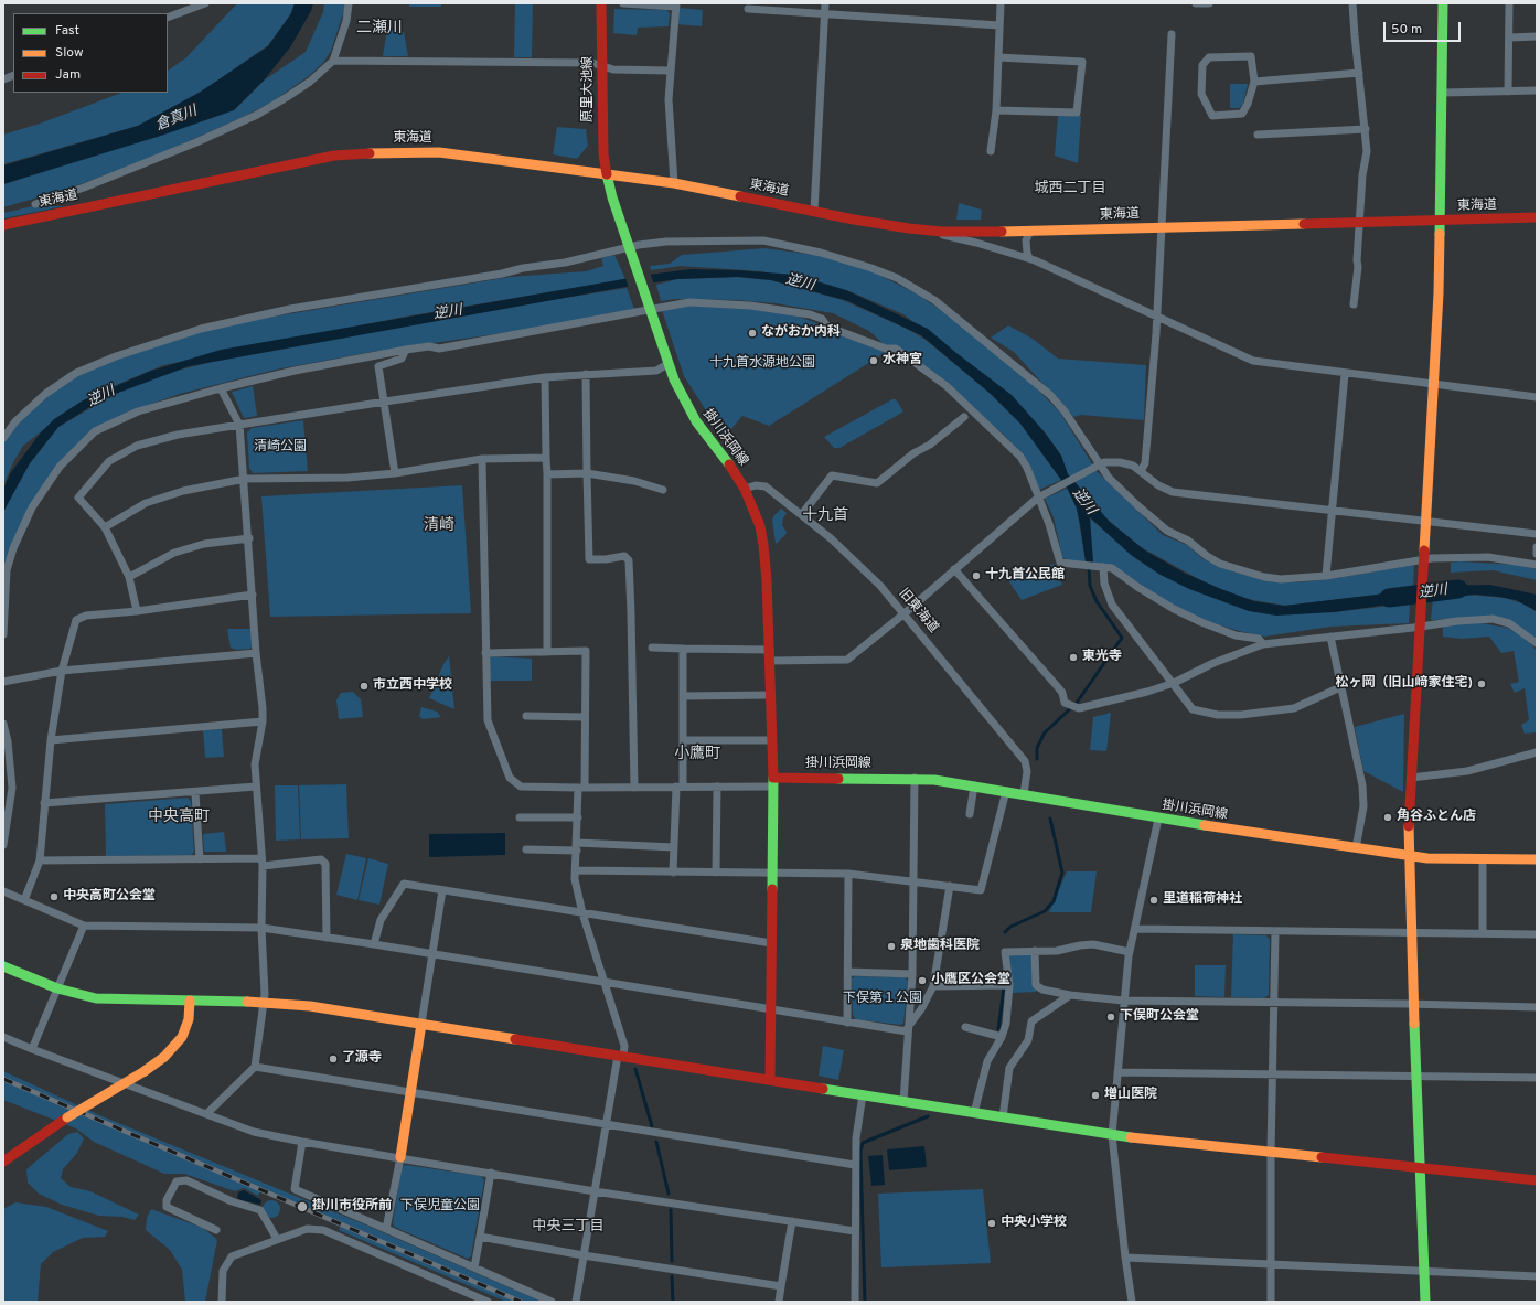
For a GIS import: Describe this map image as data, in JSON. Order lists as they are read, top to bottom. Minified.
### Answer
{"streets":{"street":["原里大池線","東海道","掛川浜岡線","旧東海道"]},"crossings":[["原里大池線","東海道"],["原里大池線","掛川浜岡線"],["東海道","掛川浜岡線"],["掛川浜岡線","旧東海道"]],"districts":["二瀬川","城西二丁目","十九首","清崎","小鷹町","中央高町","中央三丁目"],"water":["倉真川","逆川"],"parks":["十九首水源地公園","清崎公園","下俣第１公園","下俣児童公園"],"places":["ながおか内科","水神宮","十九首公民館","東光寺","松ヶ岡（旧山﨑家住宅)","市立西中学校","角谷ふとん店","中央高町公会堂","里道稲荷神社","泉地歯科医院","小鷹区公会堂","下俣町公会堂","了源寺","増山医院","掛川市役所前","中央小学校"],"legend":["Fast","Slow","Jam"],"scale_bar":"50 m"}
